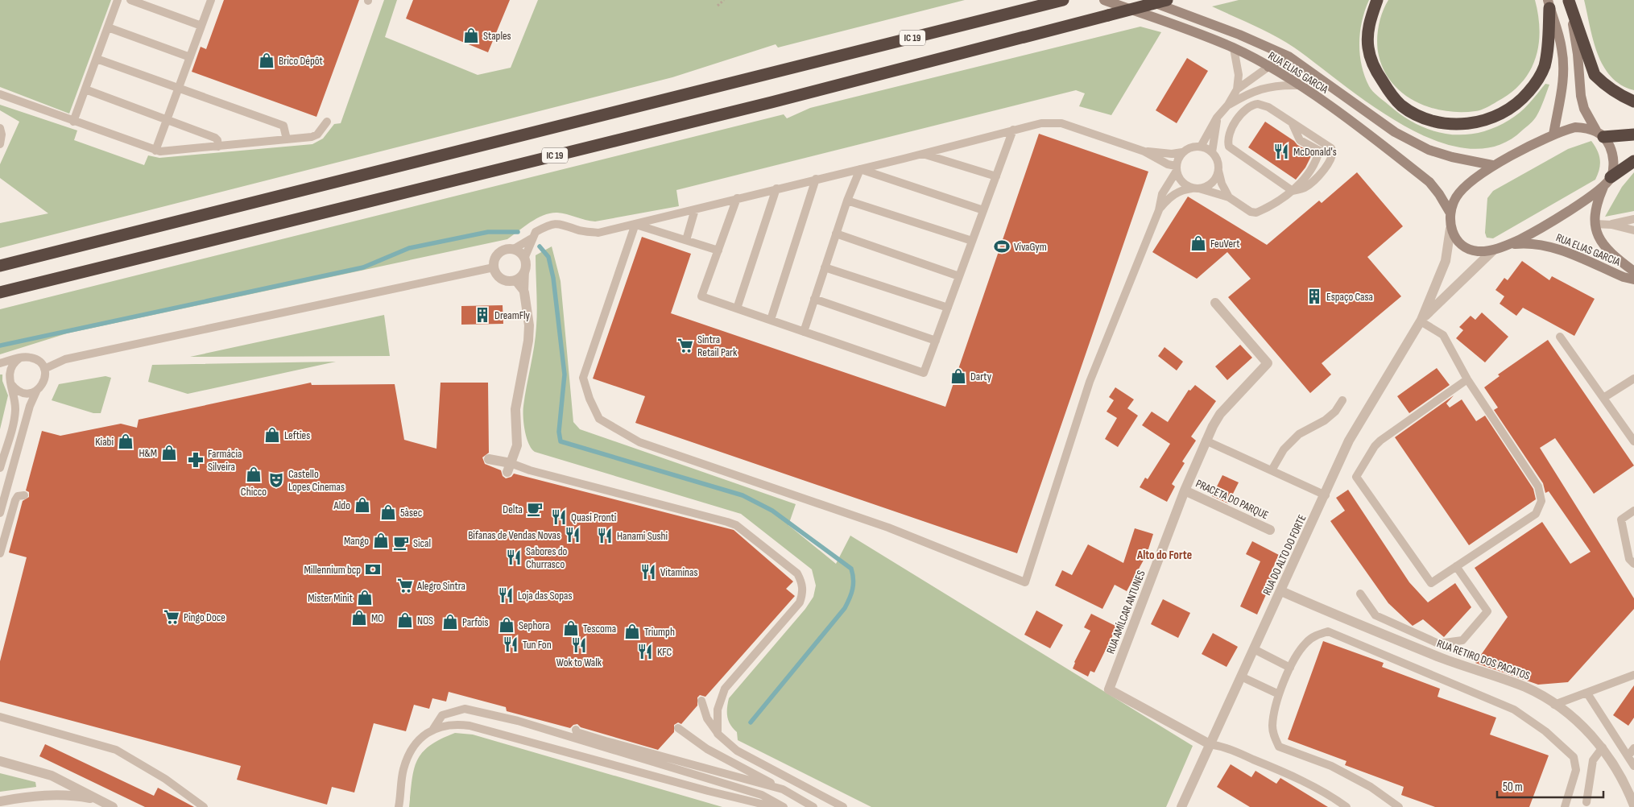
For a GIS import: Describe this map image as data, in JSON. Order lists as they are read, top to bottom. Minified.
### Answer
{"streets":{"highway":["IC 19"],"street":["RUA ELIAS GARCIA","PRACETA DO PARQUE","RUA DO ALTO DO FORTE","RUA AMÍLCAR ANTUNES","RUA RETIRO DOS PACATOS"]},"crossings":[["PRACETA DO PARQUE","RUA AMÍLCAR ANTUNES"],["RUA DO ALTO DO FORTE","RUA AMÍLCAR ANTUNES"],["RUA DO ALTO DO FORTE","RUA RETIRO DOS PACATOS"]],"districts":["Alto do Forte"],"places":{"shop":["Staples","Brico Dépôt","FeuVert","Darty","Lefties","Kiabi","H&M","Chicco","Aldo","5àsec","Mango","Mister Minit","MO","NOS","Parfois","Sephora","Tescoma","Triumph"],"restaurant":["McDonald's","Quasi Pronti","Bifanas de Vendas Novas","Hanami Sushi","Sabores do Churrasco","Vitaminas","Loja das Sopas","Tun Fon","Wok to Walk","KFC"],"sports":["VivaGym"],"building":["Espaço Casa","DreamFly"],"supermarket":["Sintra Retail Park","Alegro Sintra","Pingo Doce"],"pharmacy":["Farmácia Silveira"],"theatre":["Castello Lopes Cinemas"],"cafe":["Delta","Sical"],"bank":["Millennium bcp"]},"scale_bar":"50 m"}
